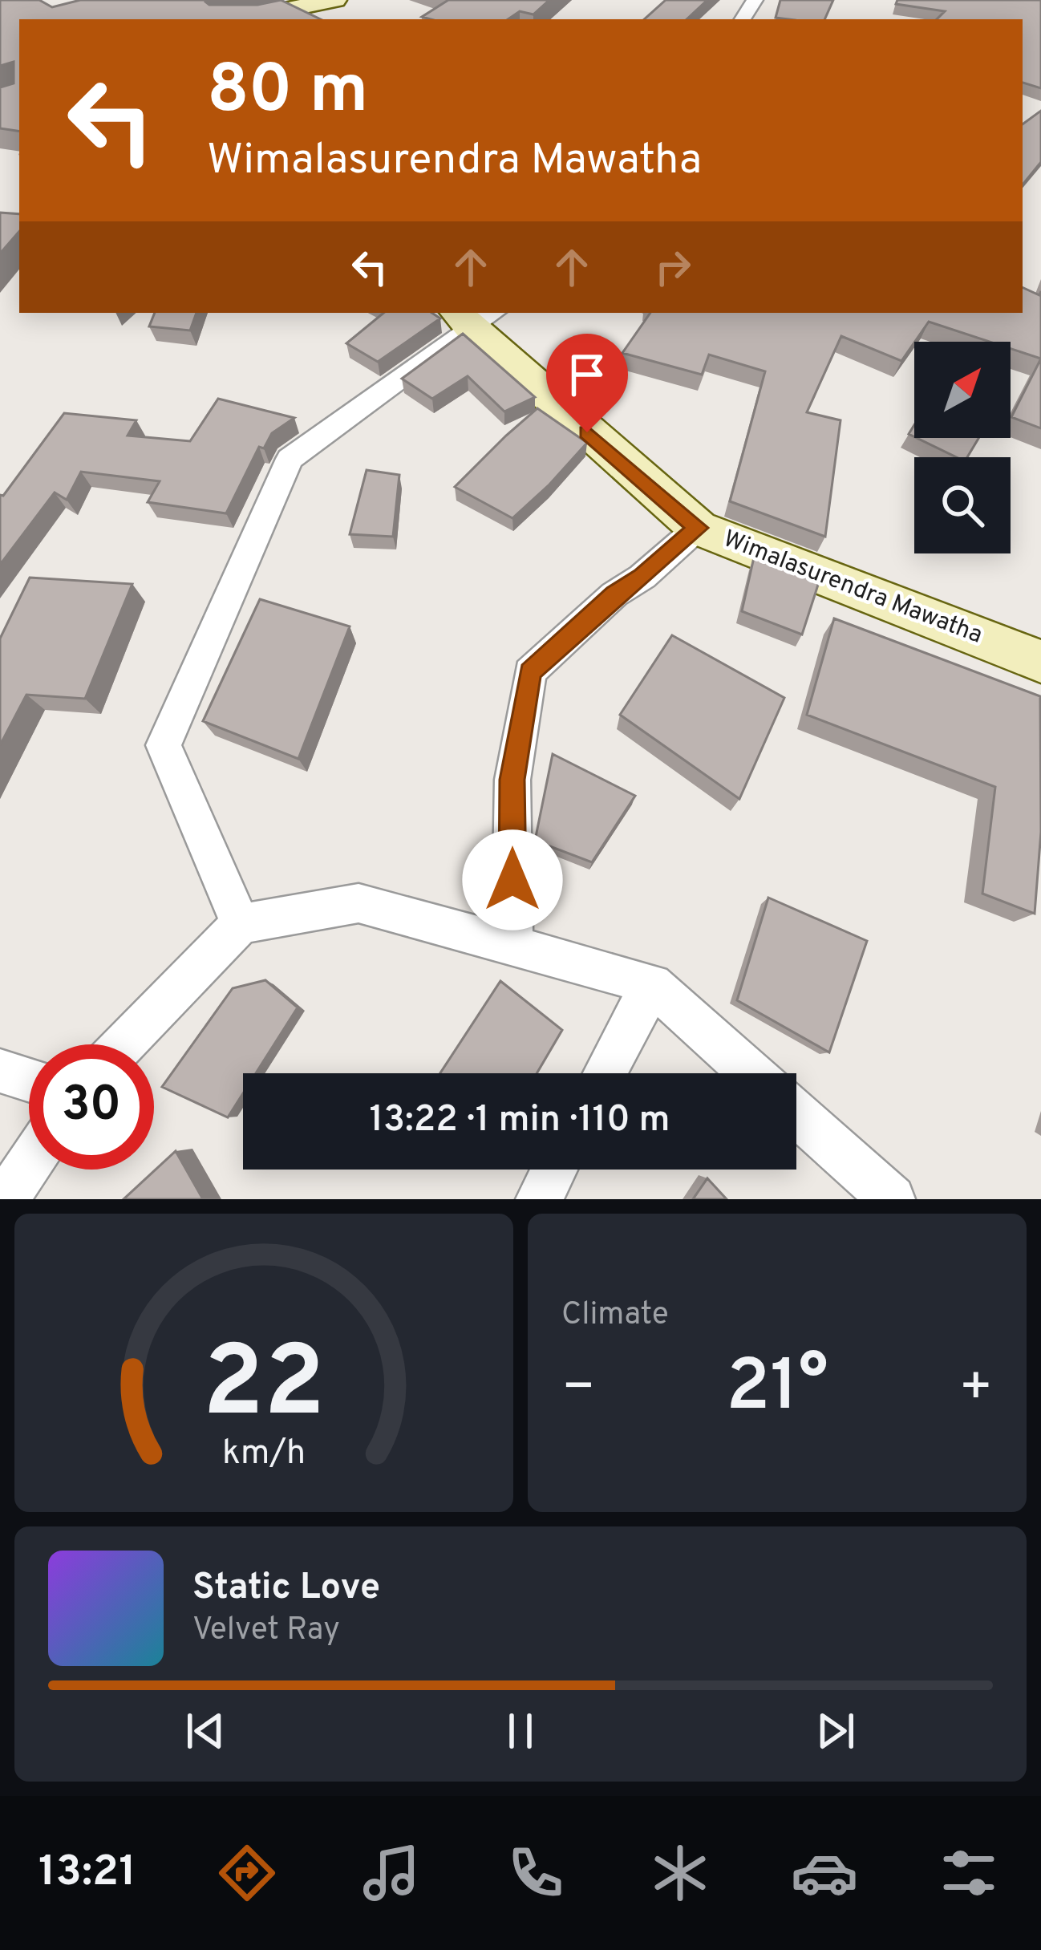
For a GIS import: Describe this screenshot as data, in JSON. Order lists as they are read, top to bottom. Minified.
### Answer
{"streets":{"street":["Wimalasurendra Mawatha"]},"north":"top right","page":{"turn":["80 m","Wimalasurendra Mawatha"],"limit":"30","trip":"13:22 · 1 min · 110 m","tile":"Climate","heat":["−","21°","+"],"song":["Static Love","Velvet Ray"],"tabs":"13:21","gauge":["22","km/h"]}}
